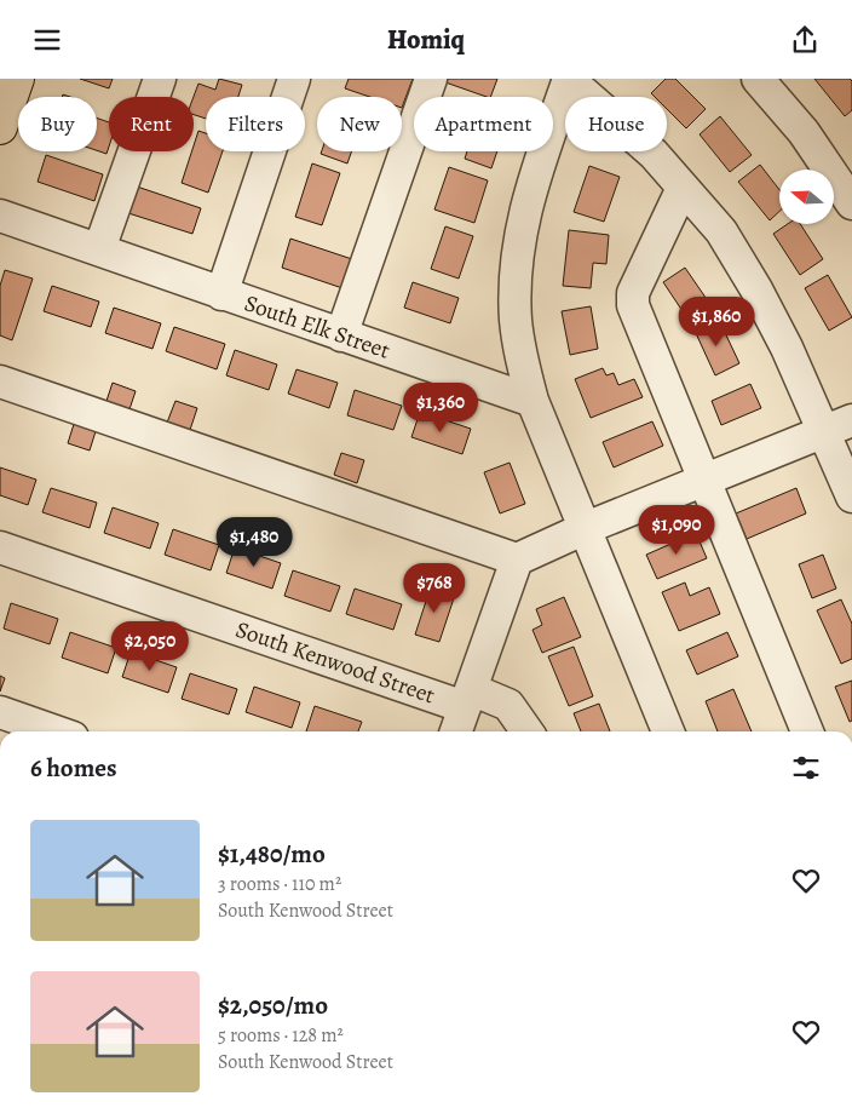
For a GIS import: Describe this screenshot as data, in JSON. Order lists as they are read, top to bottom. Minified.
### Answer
{"streets":{"street":["South Elk Street","South Kenwood Street"]},"north":"left","page":{"header":"Homiq","chip":["Buy","Rent","Filters","New","Apartment","House"],"price":["$1,860","$1,360","$1,090","$1,480","$768","$2,050"],"heading":"6 homes","list":[{"name":"$1,480/mo","note":"3 rooms · 110 m² · South Kenwood Street"},{"name":"$2,050/mo","note":"5 rooms · 128 m² · South Kenwood Street"}]}}
